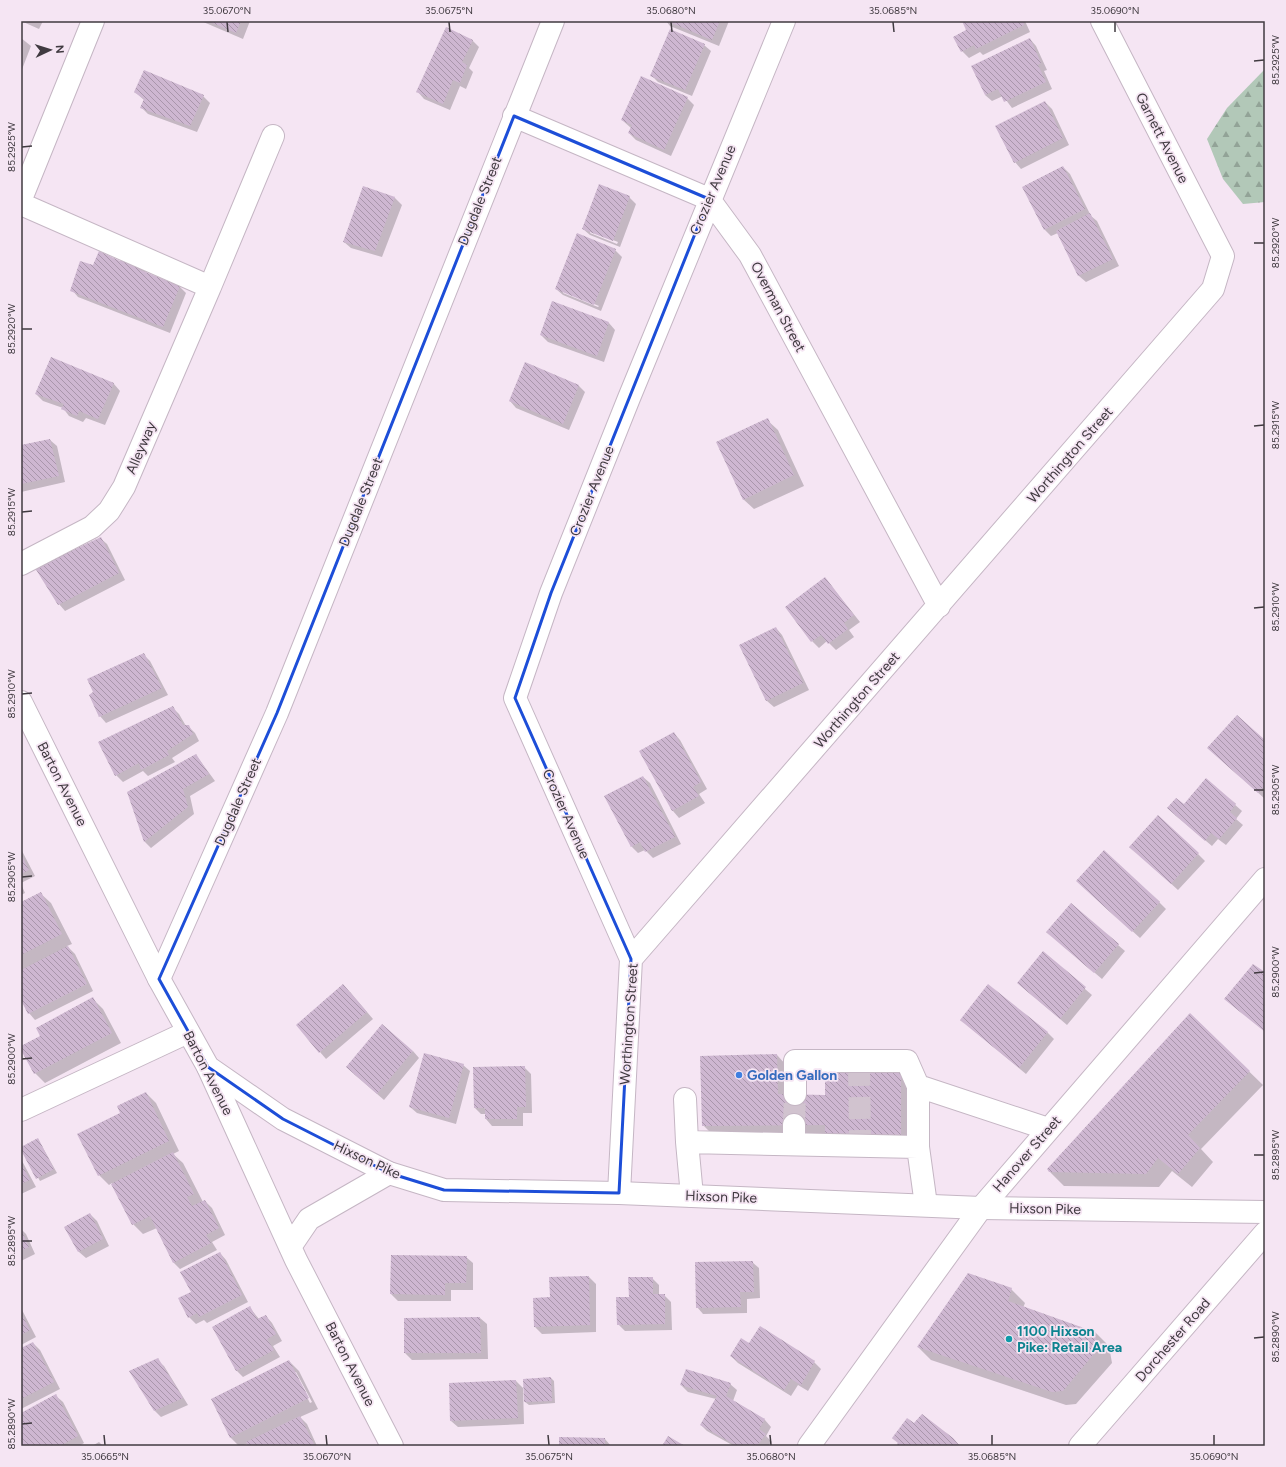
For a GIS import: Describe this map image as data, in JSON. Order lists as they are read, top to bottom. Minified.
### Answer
{"streets":{"street":["Garnett Avenue","Crozier Avenue","Dugdale Street","Overman Street","Alleyway","Worthington Street","Barton Avenue","Hanover Street","Hixson Pike","Dorchester Road"]},"crossings":[["Garnett Avenue","Worthington Street"],["Crozier Avenue","Overman Street"],["Crozier Avenue","Worthington Street"],["Dugdale Street","Barton Avenue"],["Overman Street","Worthington Street"],["Worthington Street","Hixson Pike"],["Barton Avenue","Hixson Pike"],["Hanover Street","Hixson Pike"]],"places":["Golden Gallon","1100 Hixson Pike: Retail Area"],"north":"right","coordinates":["35.0670°N","35.0675°N","35.0680°N","35.0685°N","35.0690°N","85.2925°W","85.2920°W","85.2915°W","85.2910°W","85.2905°W","85.2900°W","85.2895°W","85.2890°W","35.0665°N"]}
